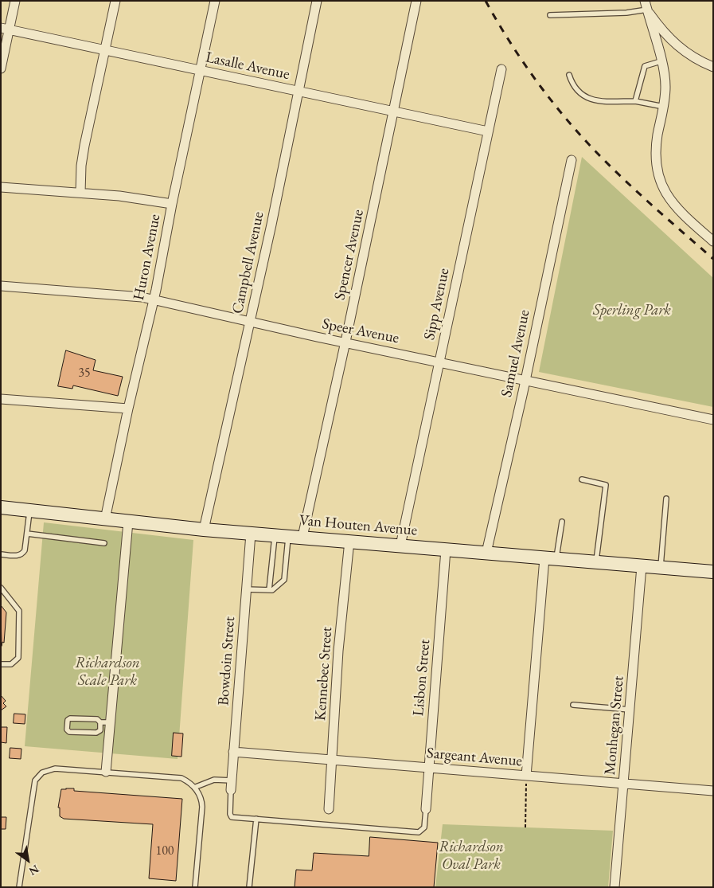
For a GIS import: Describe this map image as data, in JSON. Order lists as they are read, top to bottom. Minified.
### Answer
{"streets":{"main road":["Van Houten Avenue"],"street":["Lasalle Avenue","Spencer Avenue","Huron Avenue","Campbell Avenue","Sipp Avenue","Speer Avenue","Samuel Avenue","Bowdoin Street","Kennebec Street","Lisbon Street","Monhegan Street","Sargeant Avenue"]},"crossings":[["Lasalle Avenue","Spencer Avenue"],["Lasalle Avenue","Huron Avenue"],["Lasalle Avenue","Campbell Avenue"],["Lasalle Avenue","Sipp Avenue"],["Spencer Avenue","Speer Avenue"],["Spencer Avenue","Van Houten Avenue"],["Huron Avenue","Speer Avenue"],["Huron Avenue","Van Houten Avenue"],["Campbell Avenue","Speer Avenue"],["Campbell Avenue","Van Houten Avenue"],["Sipp Avenue","Speer Avenue"],["Sipp Avenue","Van Houten Avenue"],["Speer Avenue","Samuel Avenue"],["Samuel Avenue","Van Houten Avenue"],["Van Houten Avenue","Bowdoin Street"],["Van Houten Avenue","Kennebec Street"],["Van Houten Avenue","Lisbon Street"],["Van Houten Avenue","Monhegan Street"],["Bowdoin Street","Sargeant Avenue"],["Kennebec Street","Sargeant Avenue"],["Lisbon Street","Sargeant Avenue"],["Monhegan Street","Sargeant Avenue"]],"parks":["Sperling Park","Richardson Scale Park","Richardson Oval Park"],"house_numbers":["35","100"],"north":"bottom right"}
